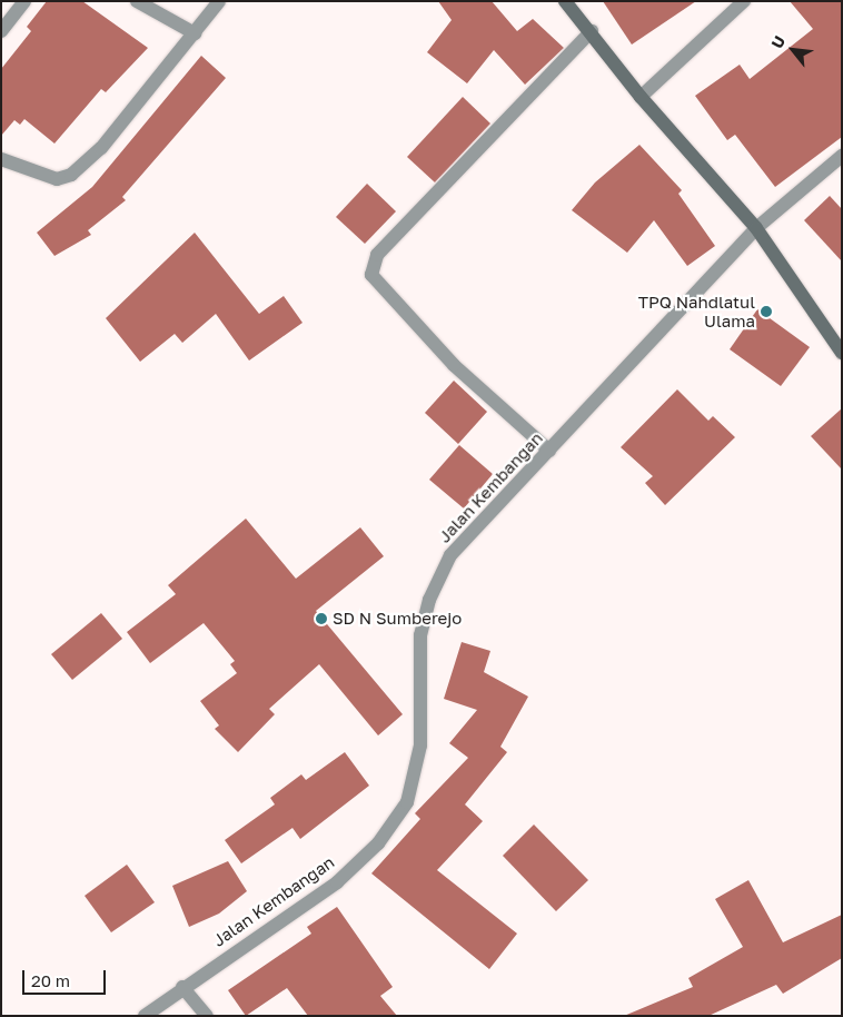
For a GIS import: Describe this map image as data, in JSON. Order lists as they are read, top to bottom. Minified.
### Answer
{"streets":{"street":["Jalan Kembangan"]},"places":["TPQ Nahdlatul Ulama","SD N Sumberejo"],"scale_bar":"20 m","north":"top left"}
